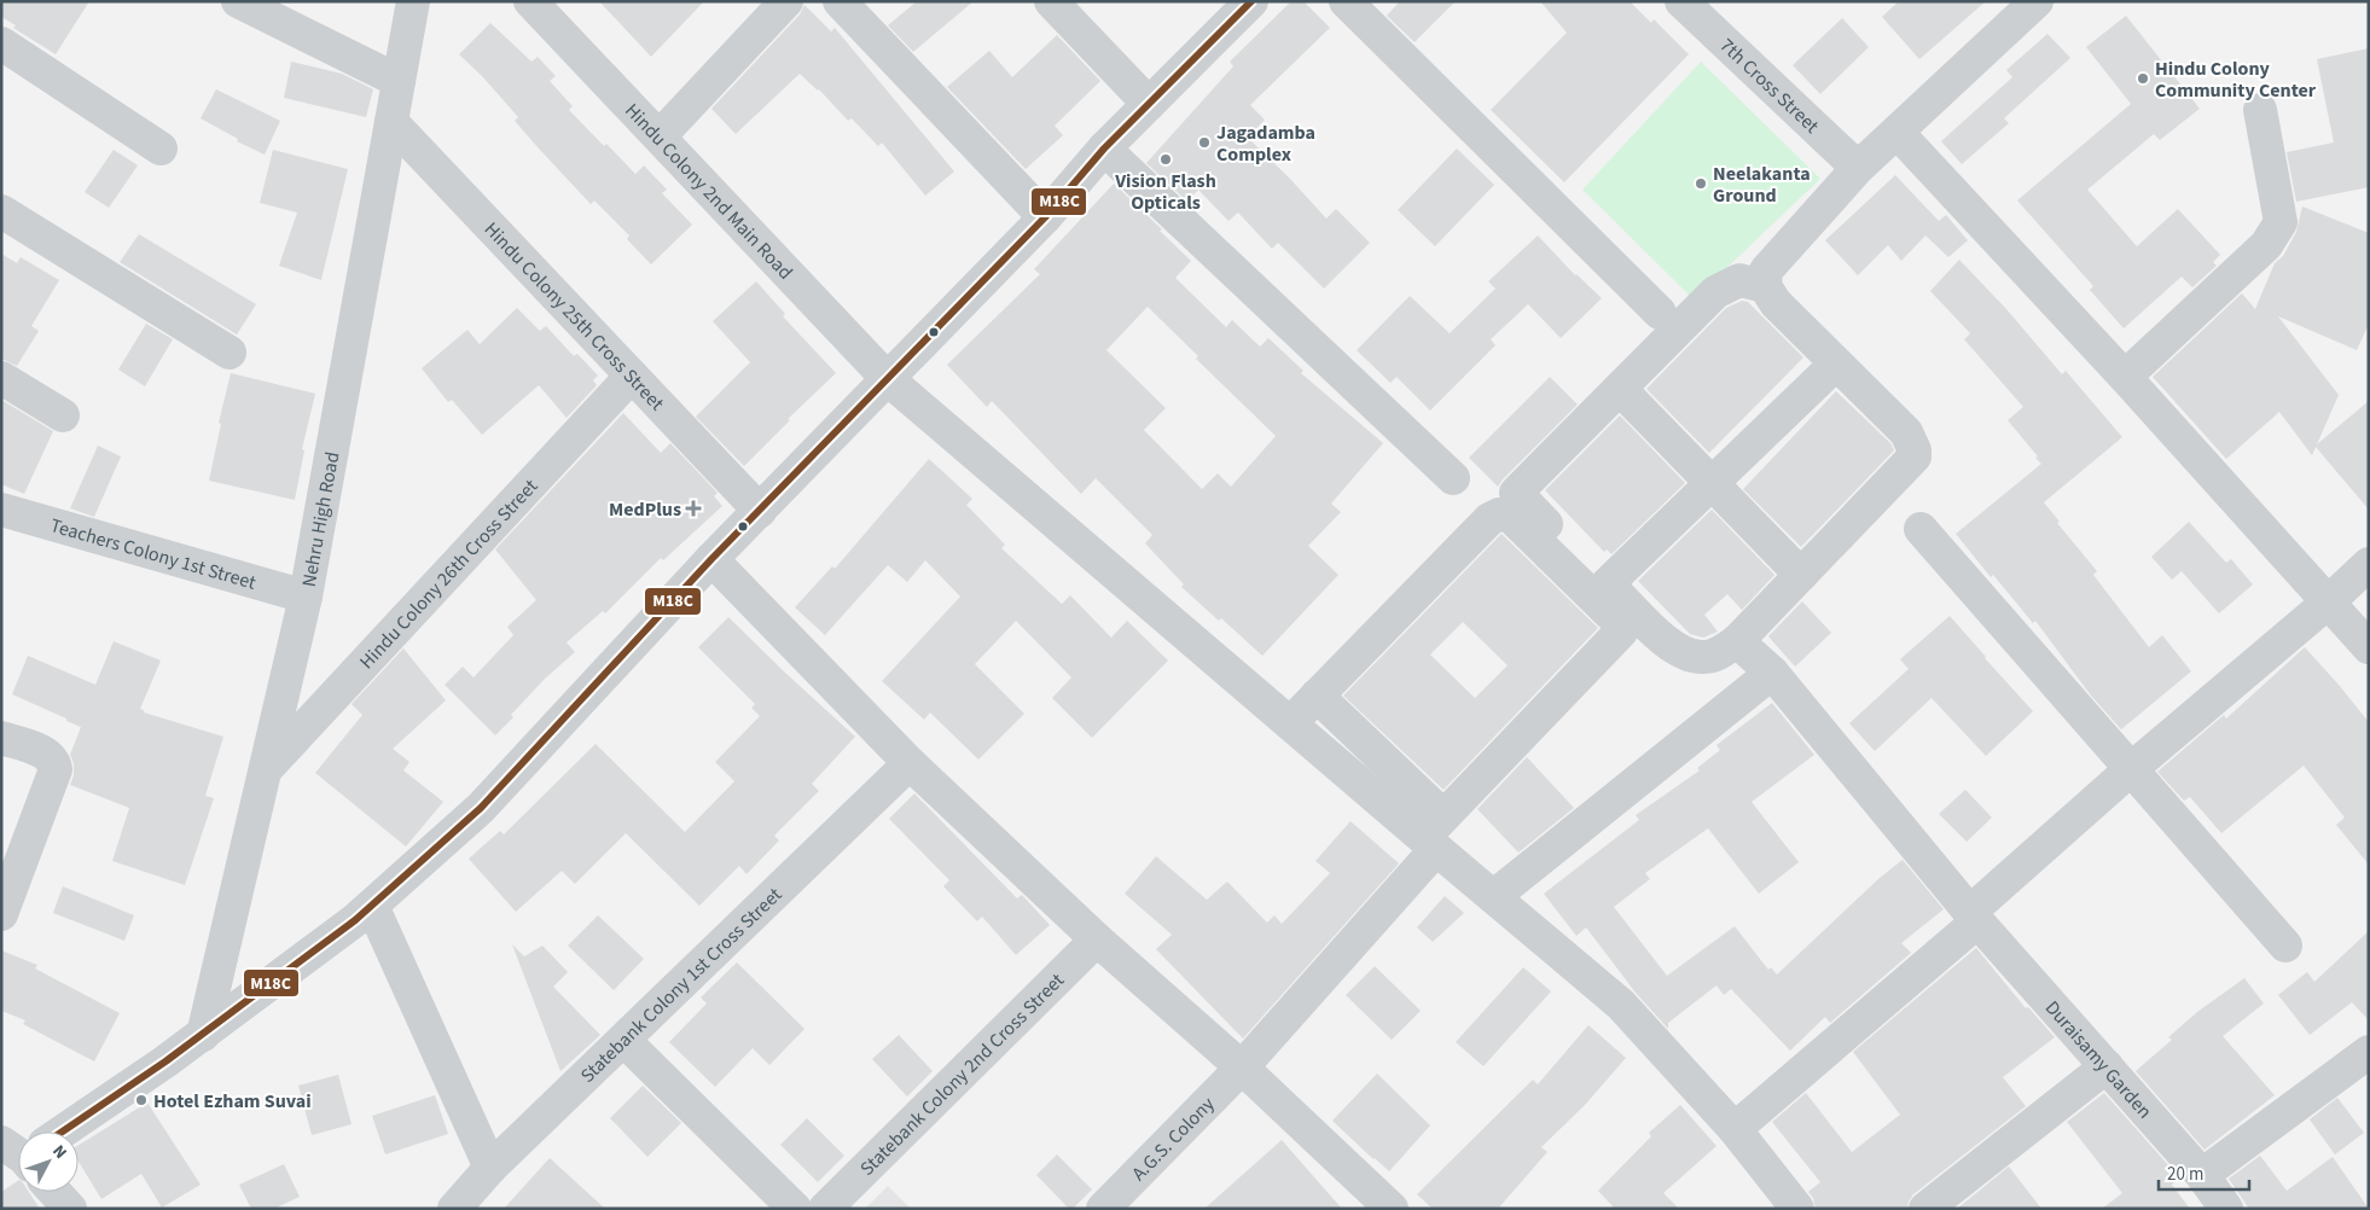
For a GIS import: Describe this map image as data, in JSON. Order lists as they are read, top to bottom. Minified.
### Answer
{"streets":{"street":["7th Cross Street","Hindu Colony 2nd Main Road","Hindu Colony 25th Cross Street","Nehru High Road","Teachers Colony 1st Street","Hindu Colony 26th Cross Street","Statebank Colony 1st Cross Street","Duraisamy Garden","Statebank Colony 2nd Cross Street","A.G.S. Colony"]},"crossings":[["Hindu Colony 2nd Main Road","A.G.S. Colony"],["Hindu Colony 25th Cross Street","Nehru High Road"],["Hindu Colony 25th Cross Street","Hindu Colony 26th Cross Street"],["Nehru High Road","Teachers Colony 1st Street"],["Nehru High Road","Hindu Colony 26th Cross Street"]],"places":{"other":["Hindu Colony Community Center","Jagadamba Complex","Vision Flash Opticals","Neelakanta Ground","Hotel Ezham Suvai"],"health":["MedPlus"]},"lines":["transit line M18C"],"scale_bar":"20 m","north":"top right"}
